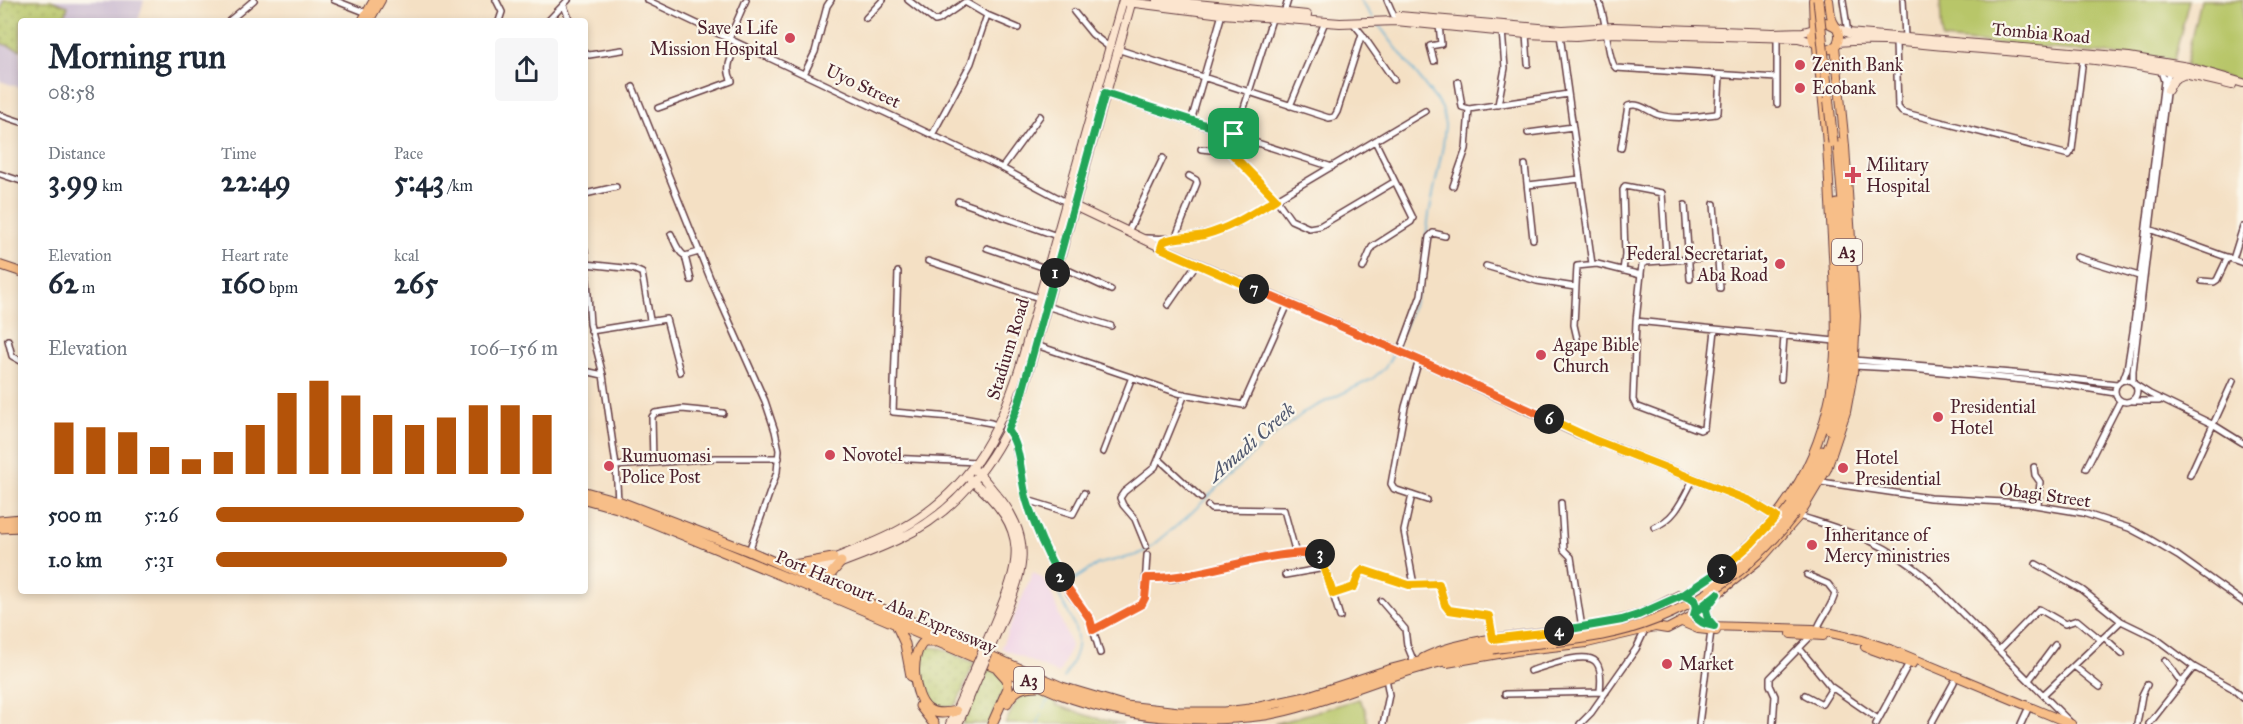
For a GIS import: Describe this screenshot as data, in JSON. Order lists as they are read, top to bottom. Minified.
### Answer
{"streets":{"highway":["A3","Port Harcourt - Aba Expressway"],"main road":["Tombia Road","Stadium Road"],"street":["Uyo Street","Obagi Street"]},"crossings":[["Uyo Street","Stadium Road"],["A3","Port Harcourt - Aba Expressway"],["Stadium Road","Port Harcourt - Aba Expressway"]],"water":["Amadi Creek"],"places":{"other":["Save a Life Mission Hospital","Zenith Bank","Ecobank","Federal Secretariat, Aba Road","Agape Bible Church","Presidential Hotel","Novotel","Rumuomasi Police Post","Hotel Presidential","Inheritance of Mercy ministries","Market"],"health":["Military Hospital"]},"page":{"heading":["Morning run","08:58"],"stats":[["Distance","3.99 km"],["Time","22:49"],["Pace","5:43 /km"],["Elevation","62 m"],["Heart rate","160 bpm"],["kcal","265"]],"pins":["1","7","6","3","5","2","4"],"chart":["Elevation","106–156 m"],"list":[{"name":"500 m","note":"5:26"},{"name":"1.0 km","note":"5:31"}]}}
